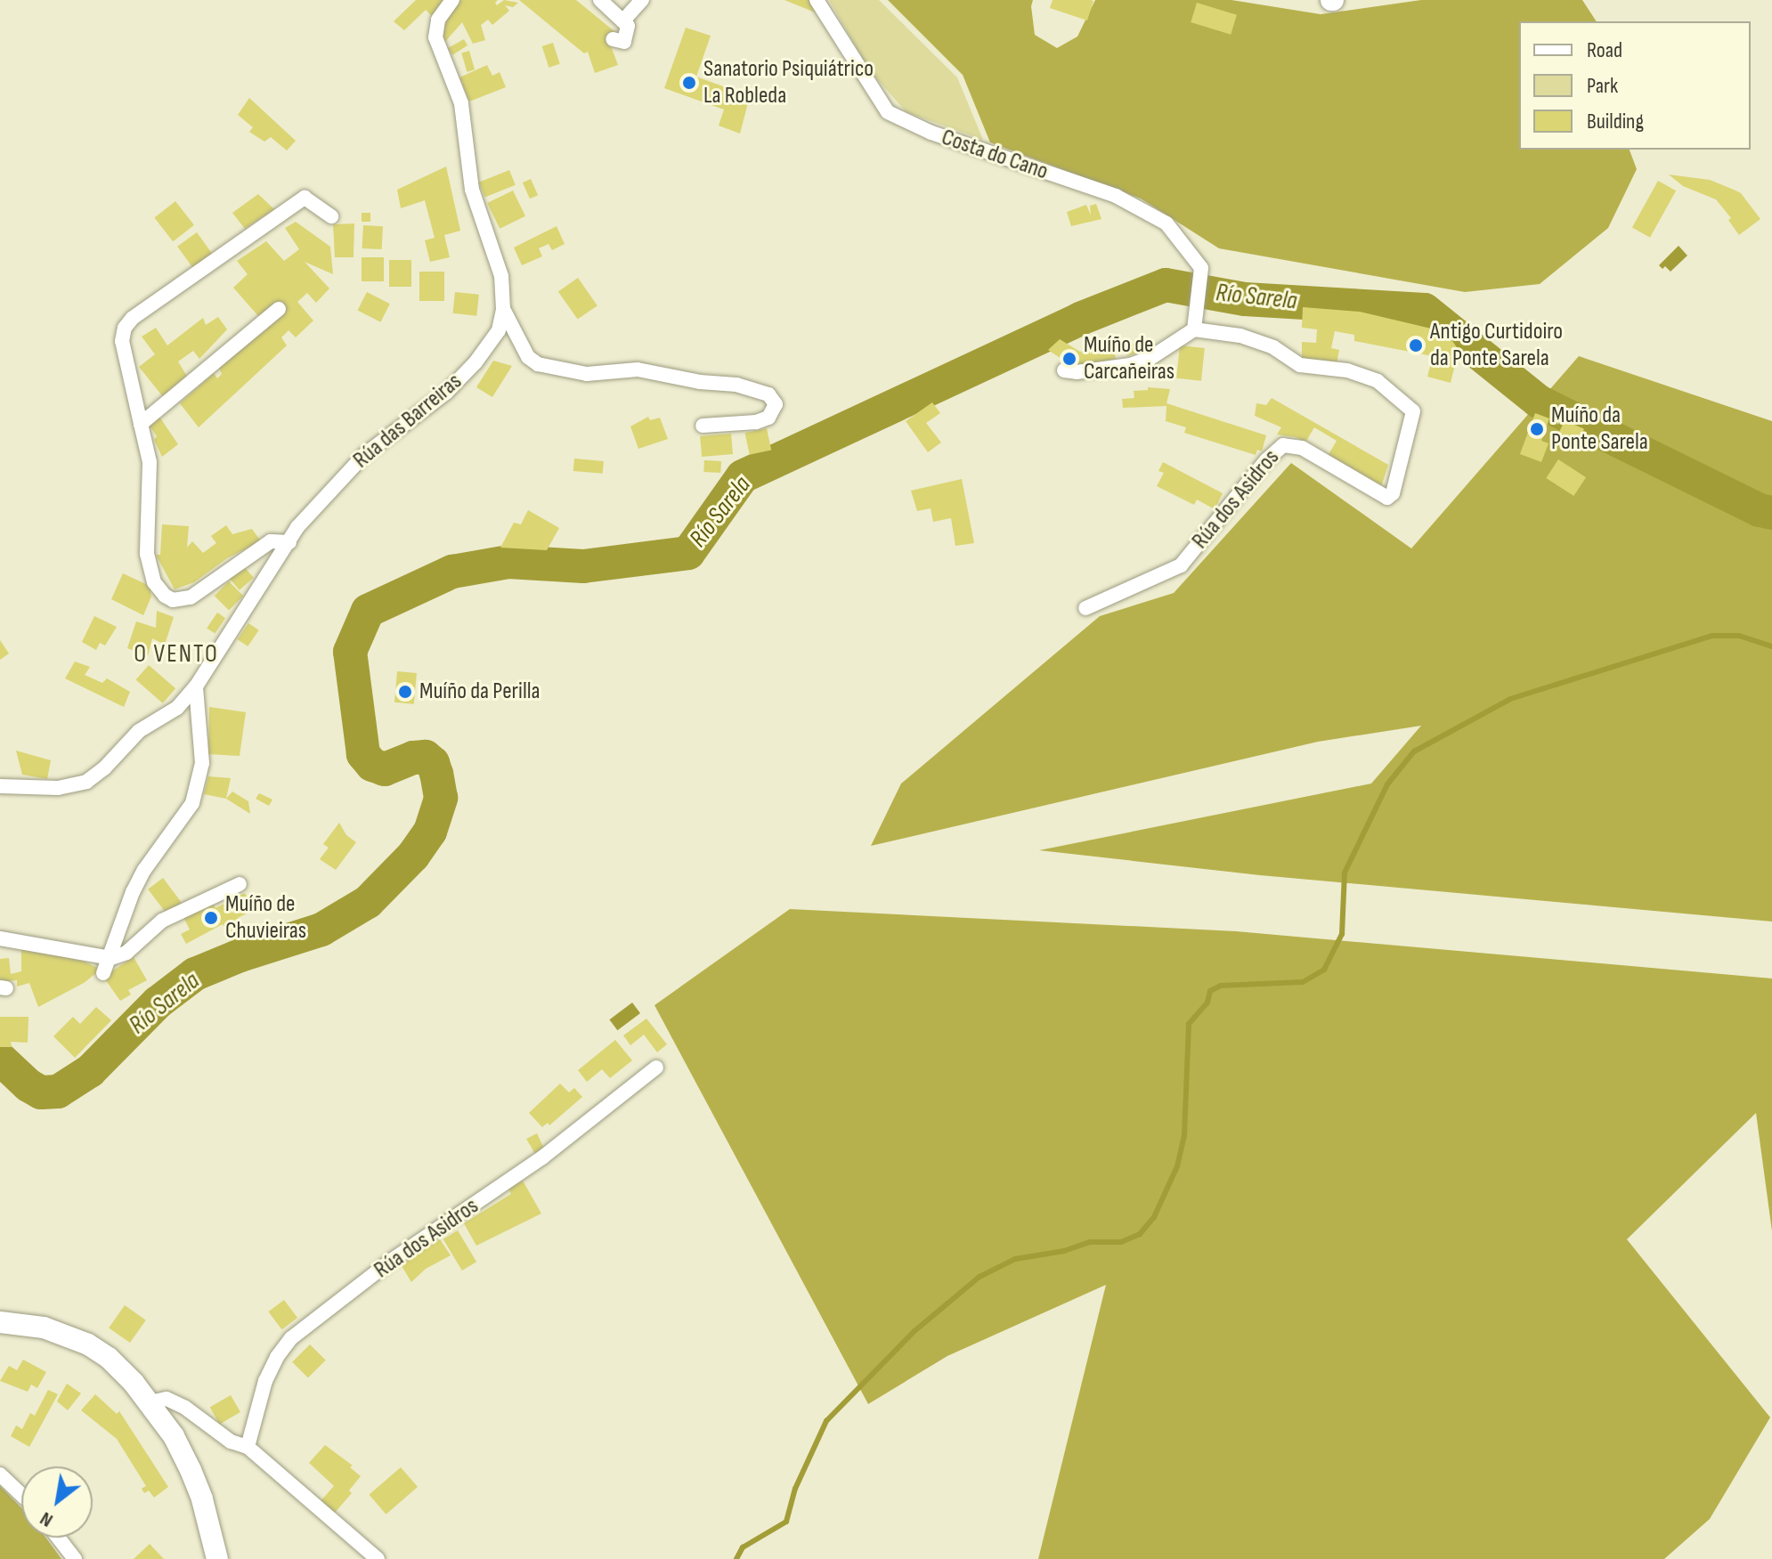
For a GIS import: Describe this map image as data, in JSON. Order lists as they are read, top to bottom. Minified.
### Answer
{"streets":{"street":["Costa do Cano","Rúa das Barreiras","Rúa dos Asidros"]},"crossings":[["Costa do Cano","Rúa dos Asidros"]],"districts":["O VENTO"],"water":["Río Sarela"],"places":["Sanatorio Psiquiátrico La Robleda","Antigo Curtidoiro da Ponte Sarela","Muíño de Carcañeiras","Muíño da Ponte Sarela","Muíño da Perilla","Muíño de Chuvieiras"],"legend":["Road","Park","Building"],"north":"bottom left"}
